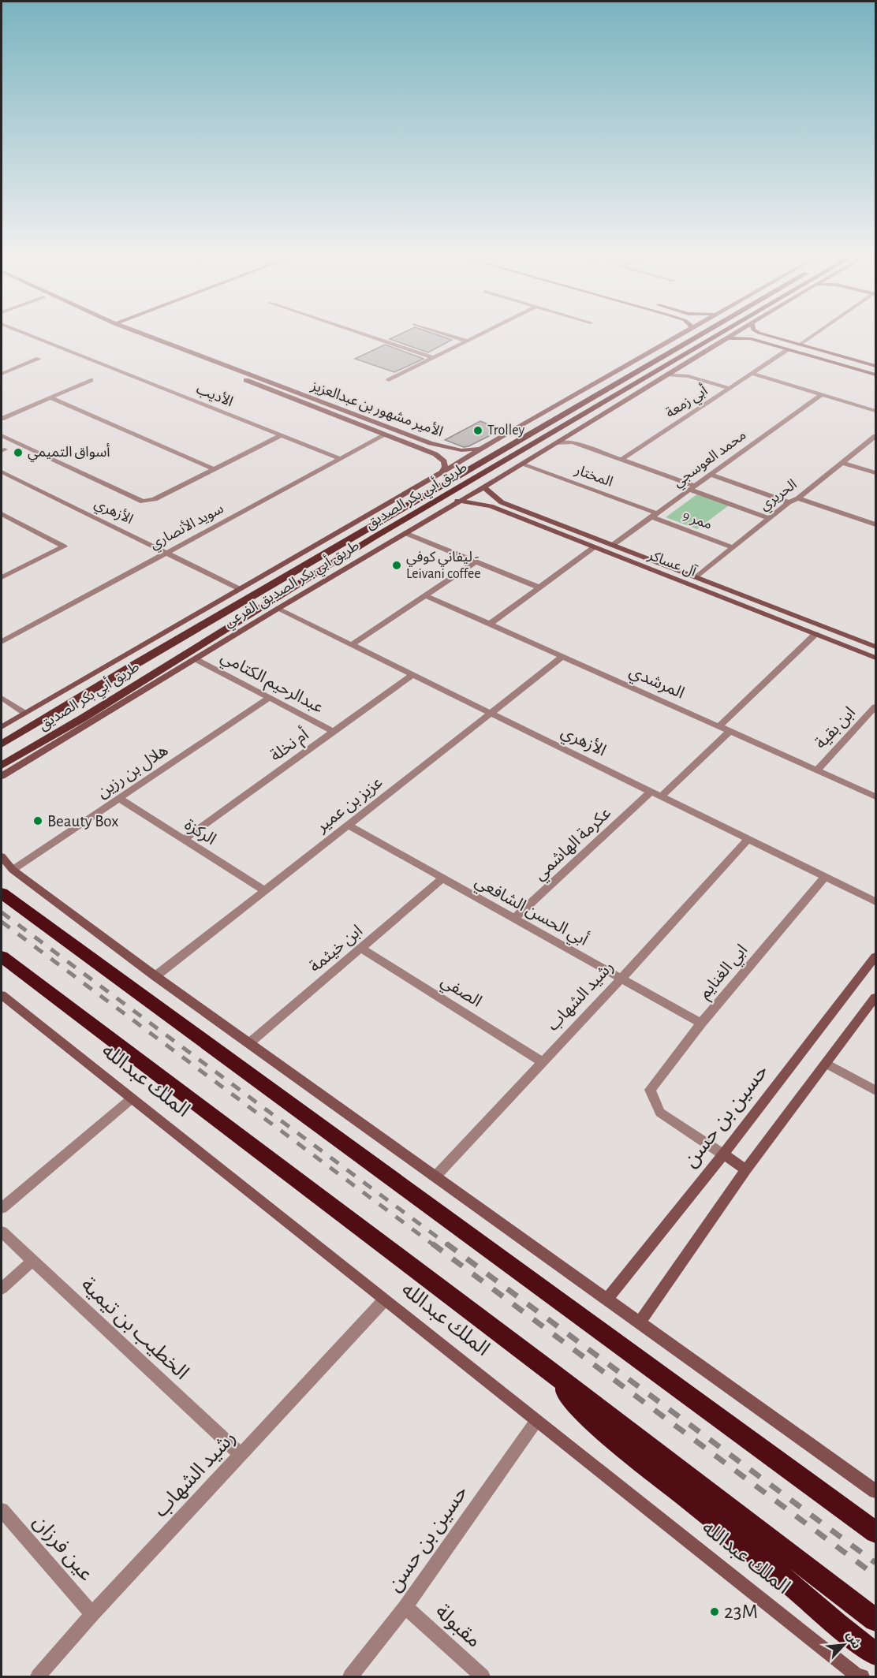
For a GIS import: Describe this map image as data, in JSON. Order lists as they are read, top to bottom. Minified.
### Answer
{"streets":{"highway":["الملك عبدالله"],"main road":["طريق أبي بكر الصديق"],"street":["الأديب","أبي زمعة","الأمير مشهور بن عبدالعزيز","محمد العوسجي","المختار","الحريري","الأزهري","ممر 9","سويد الأنصاري","آل عساكر","طريق أبي بكر الصديق الفرعي","عبدالرحيم الكتامي","المرشدي","ابن بقية","أم نخلة","هلال بن رزين","عزيز بن عمير","الركزة","عكرمة الهاشمي","أبي الحسن الشافعي","ابن خيثمة","ابي الغنايم","الصفي","رشيد الشهاب","حسين بن حسن","الخطيب بن تيمية","عين فرزان","مقبولة"]},"crossings":[["الأديب","سويد الأنصاري"],["الأمير مشهور بن عبدالعزيز","سويد الأنصاري"],["الأمير مشهور بن عبدالعزيز","طريق أبي بكر الصديق الفرعي"],["محمد العوسجي","المختار"],["محمد العوسجي","ممر 9"],["محمد العوسجي","آل عساكر"],["المختار","ممر 9"],["المختار","طريق أبي بكر الصديق الفرعي"],["الحريري","ممر 9"],["الحريري","آل عساكر"],["الأزهري","سويد الأنصاري"],["الأزهري","طريق أبي بكر الصديق الفرعي"],["الأزهري","أم نخلة"],["الأزهري","عزيز بن عمير"],["الأزهري","عكرمة الهاشمي"],["الأزهري","ابي الغنايم"],["الأزهري","رشيد الشهاب"],["آل عساكر","طريق أبي بكر الصديق الفرعي"],["طريق أبي بكر الصديق الفرعي","عبدالرحيم الكتامي"],["عبدالرحيم الكتامي","أم نخلة"],["عبدالرحيم الكتامي","هلال بن رزين"],["المرشدي","ابن بقية"],["المرشدي","عزيز بن عمير"],["أم نخلة","الركزة"],["هلال بن رزين","الركزة"],["عزيز بن عمير","الركزة"],["عزيز بن عمير","أبي الحسن الشافعي"],["عكرمة الهاشمي","أبي الحسن الشافعي"],["أبي الحسن الشافعي","ابن خيثمة"],["أبي الحسن الشافعي","ابي الغنايم"],["أبي الحسن الشافعي","رشيد الشهاب"],["ابن خيثمة","الصفي"],["ابي الغنايم","حسين بن حسن"],["الصفي","رشيد الشهاب"],["رشيد الشهاب","الملك عبدالله"],["رشيد الشهاب","الخطيب بن تيمية"],["رشيد الشهاب","عين فرزان"],["الملك عبدالله","حسين بن حسن"],["حسين بن حسن","مقبولة"]],"places":["Trolley","أسواق التميمي","ليفاني كوفي - Leivani coffee","Beauty Box","23M"],"north":"top right"}
